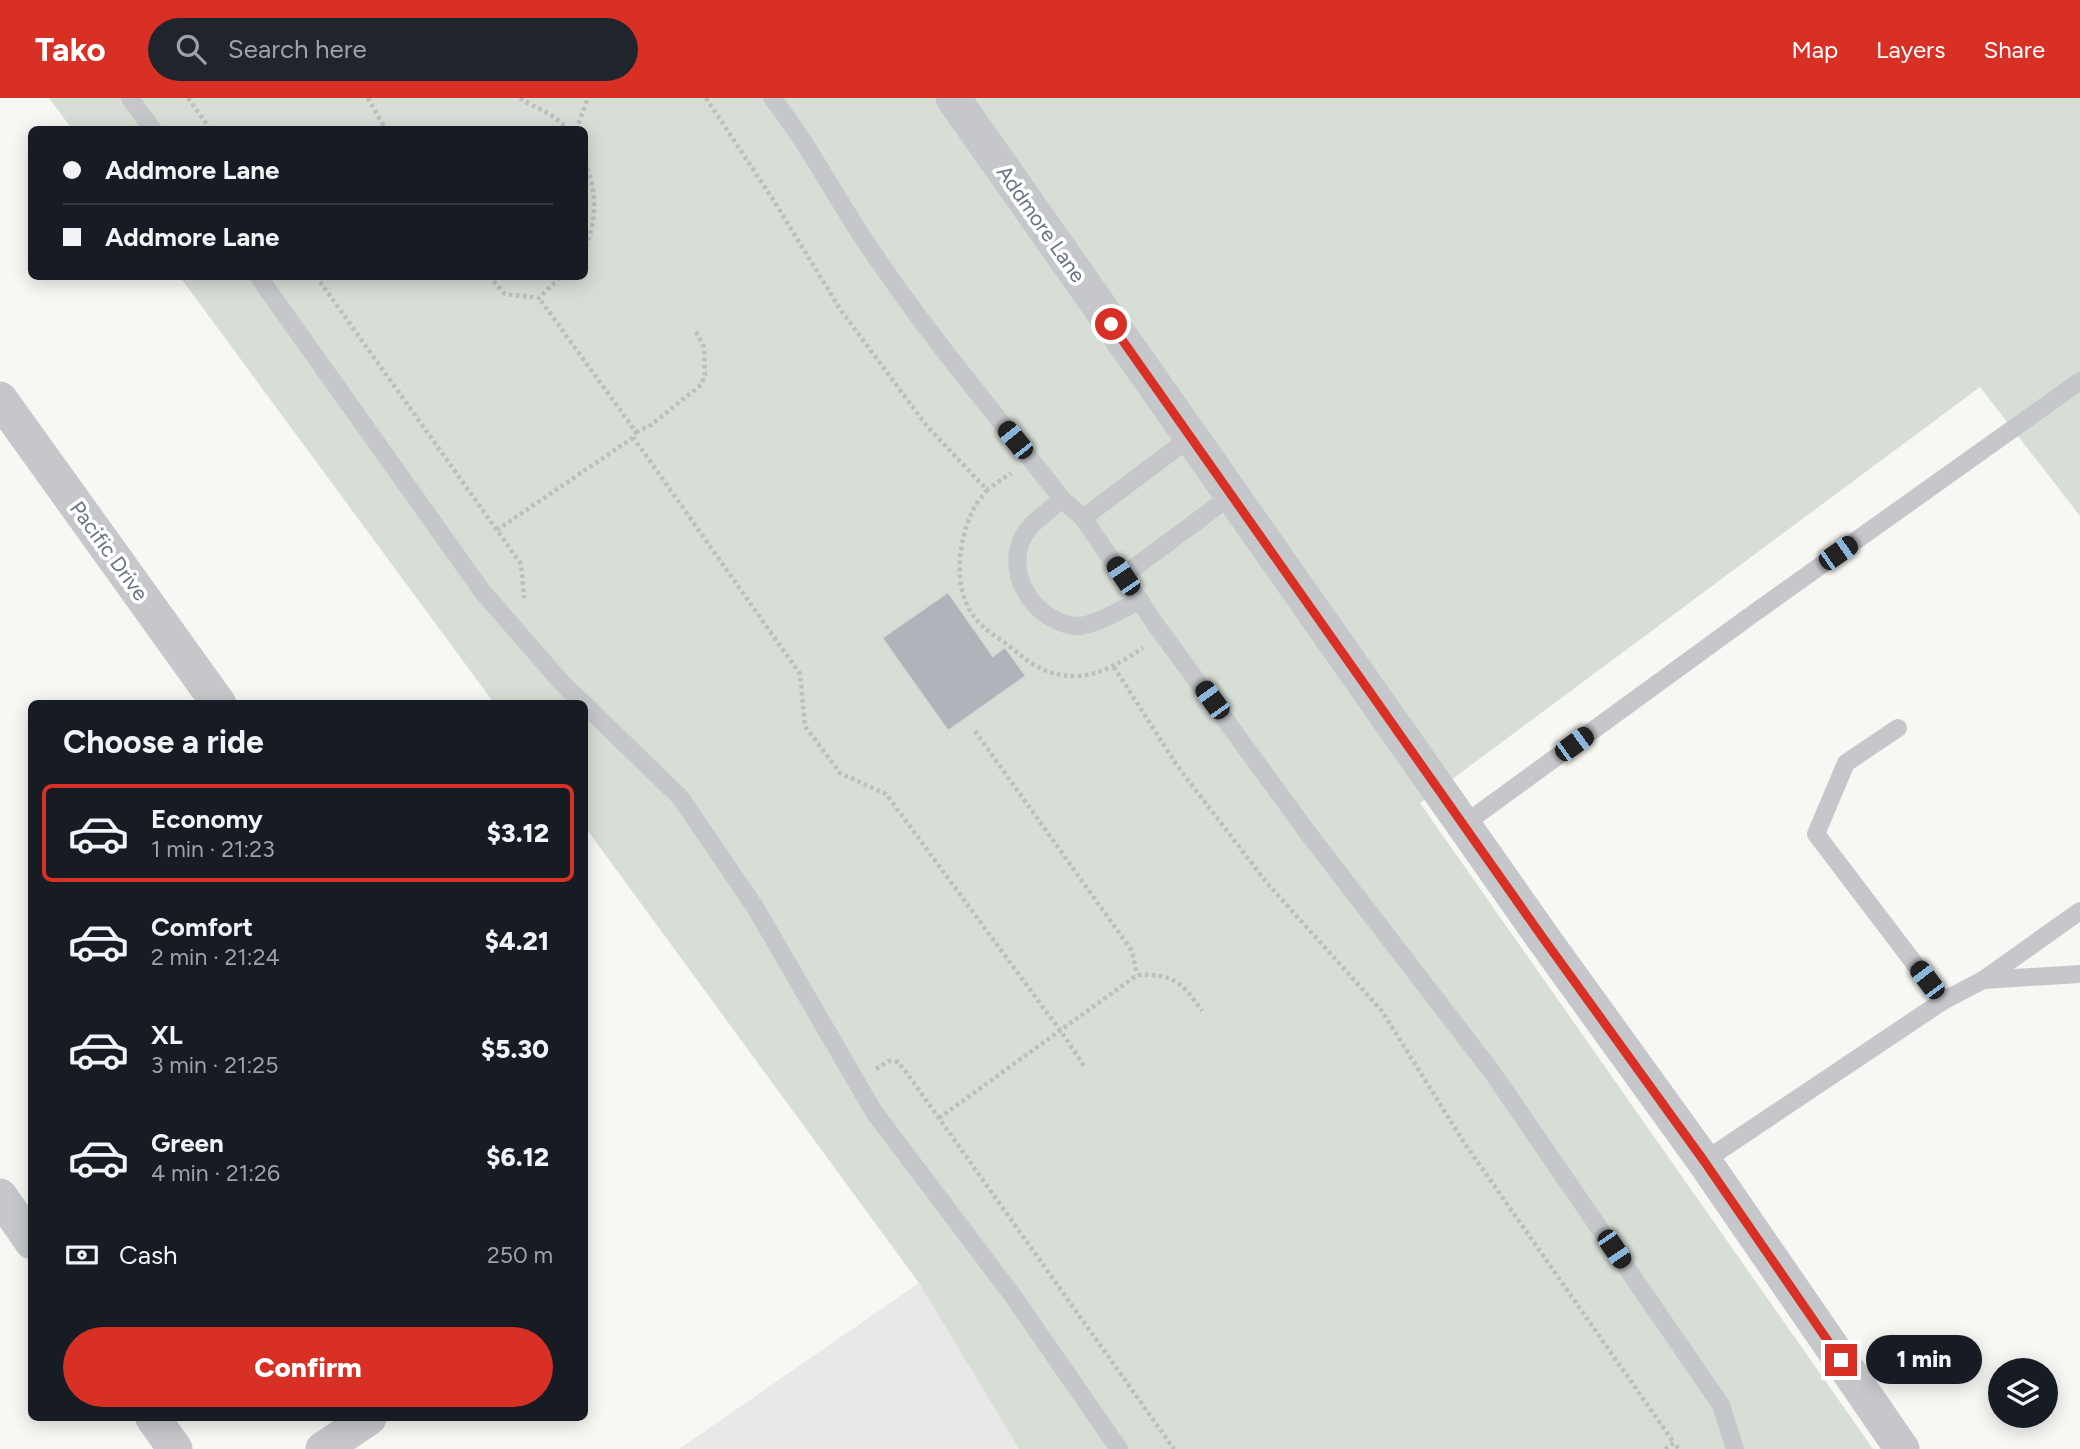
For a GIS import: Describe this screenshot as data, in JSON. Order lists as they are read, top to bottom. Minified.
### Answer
{"streets":{"street":["Addmore Lane","Pacific Drive"]},"page":{"header":"Tako","search":"Search here","nav":["Map","Layers","Share"],"banner":["Addmore Lane","Addmore Lane"],"heading":"Choose a ride","list":[{"name":"Economy","note":"1 min · 21:23","value":"$3.12"},{"name":"Comfort","note":"2 min · 21:24","value":"$4.21"},{"name":"XL","note":"3 min · 21:25","value":"$5.30"},{"name":"Green","note":"4 min · 21:26","value":"$6.12"}],"pay":["Cash","250 m"],"buttons":"Confirm","bubble":"1 min"}}
